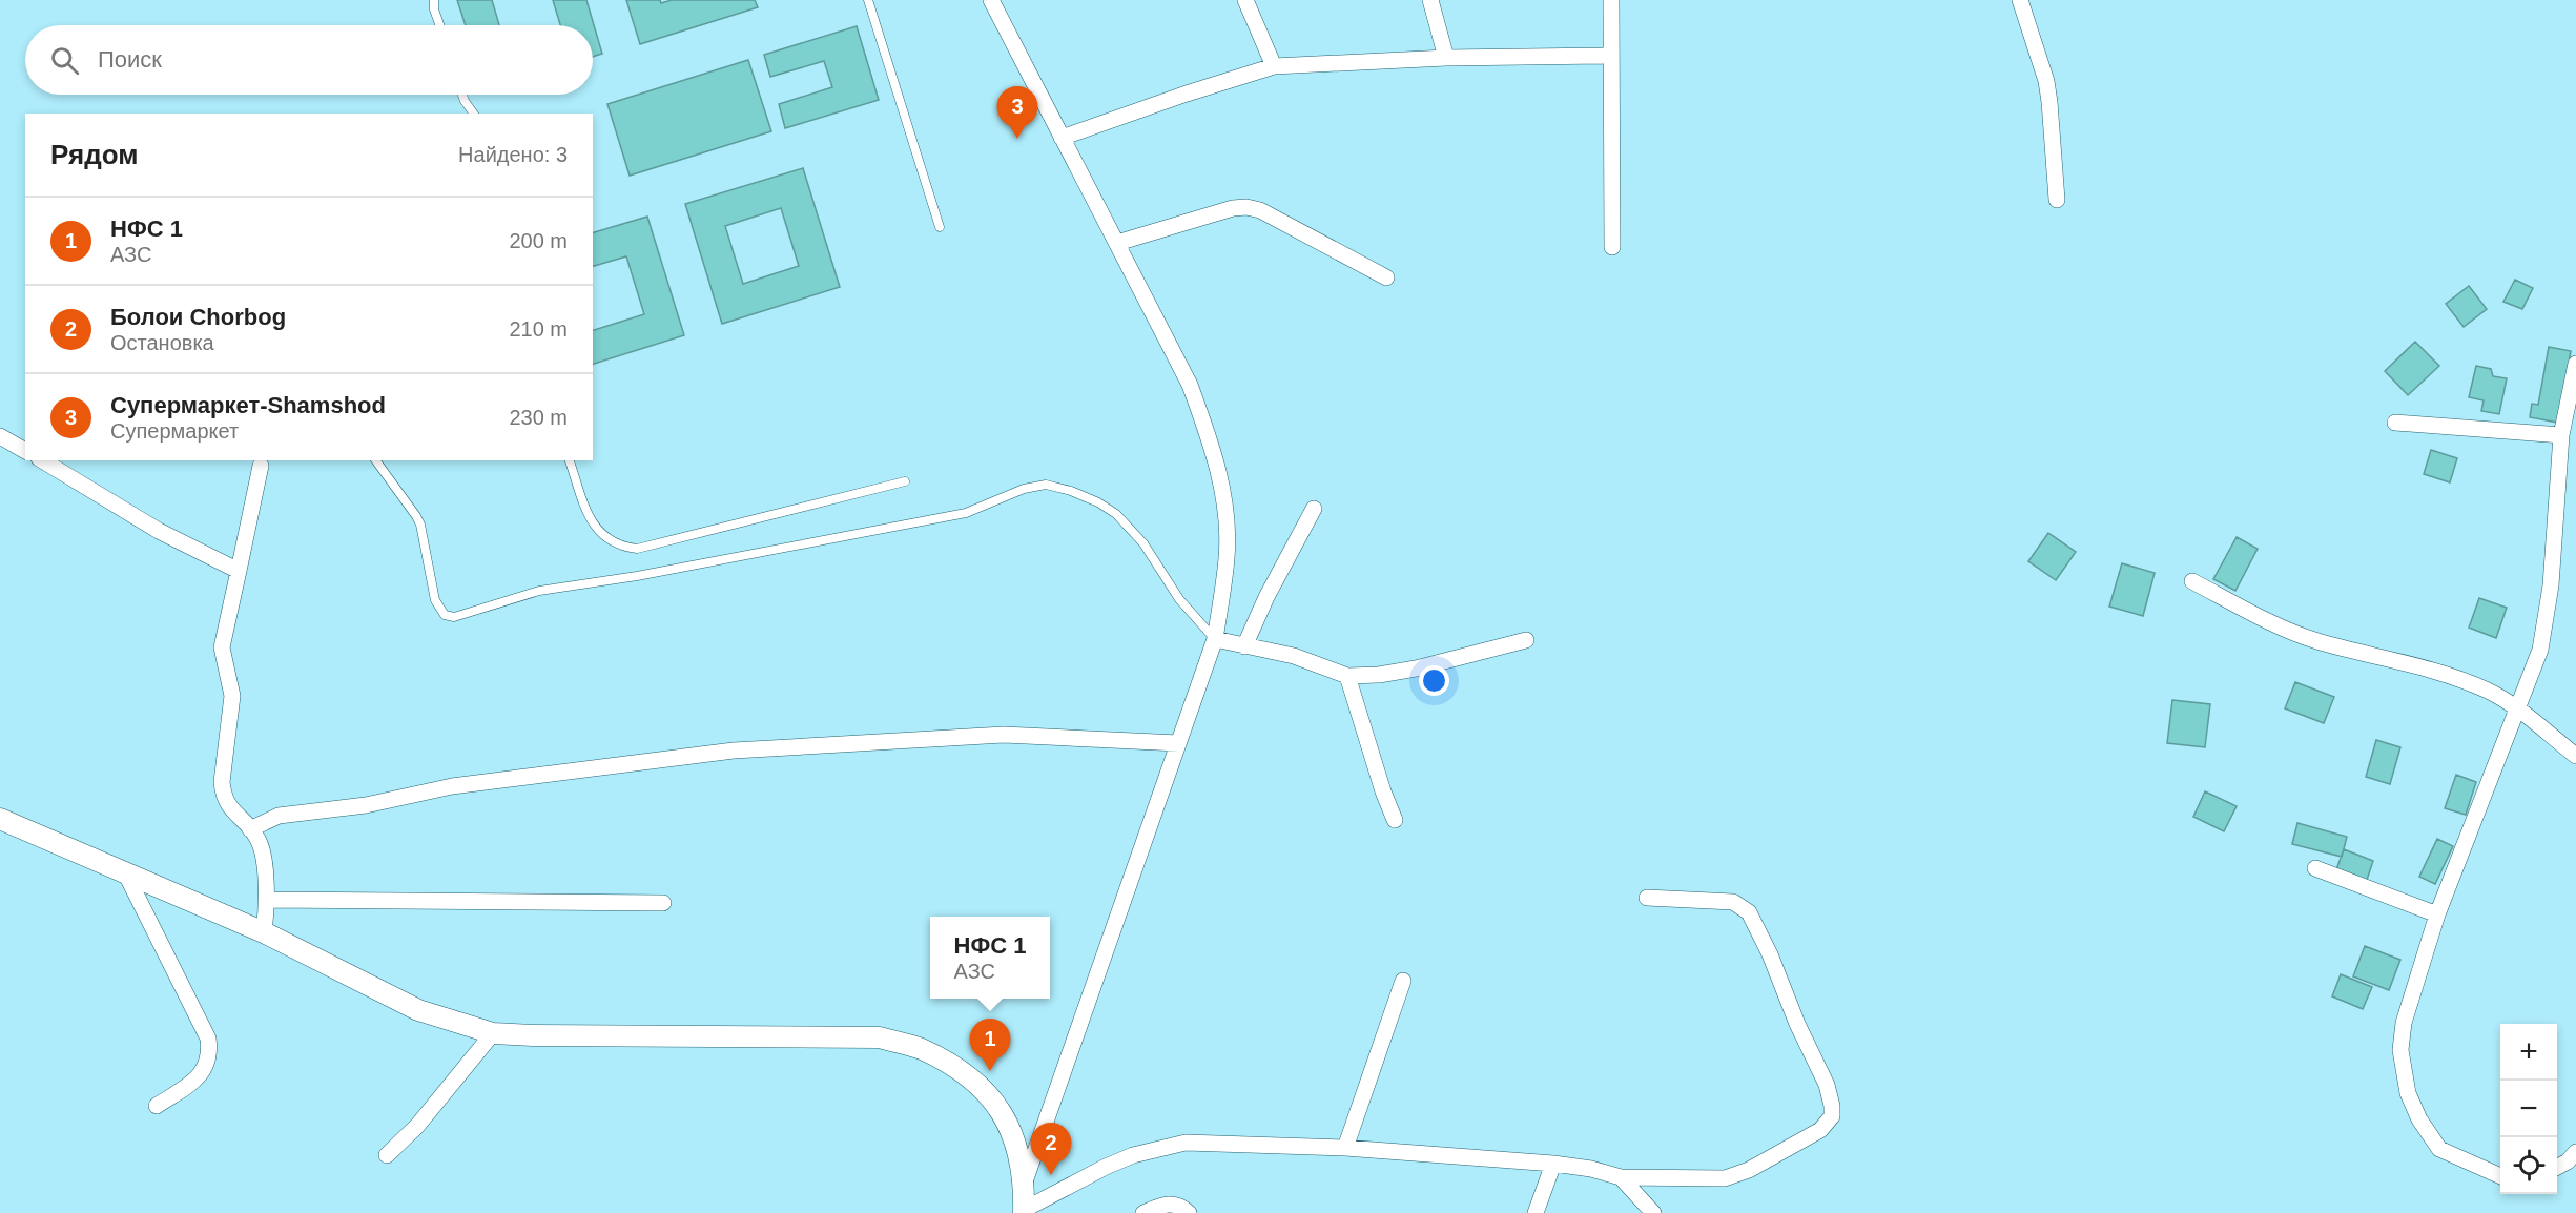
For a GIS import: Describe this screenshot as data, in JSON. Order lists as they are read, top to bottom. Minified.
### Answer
{"page":{"search":"Поиск","pins":["3","1","2"],"heading":["Рядом","Найдено: 3"],"list":[{"mark":"1","name":"НФС 1","note":"АЗС","value":"200 m"},{"mark":"2","name":"Болои Chorbog","note":"Остановка","value":"210 m"},{"mark":"3","name":"Супермаркет-Shamshod","note":"Супермаркет","value":"230 m"}],"popup":["НФС 1","АЗС"],"map_buttons":["+","−"]}}
